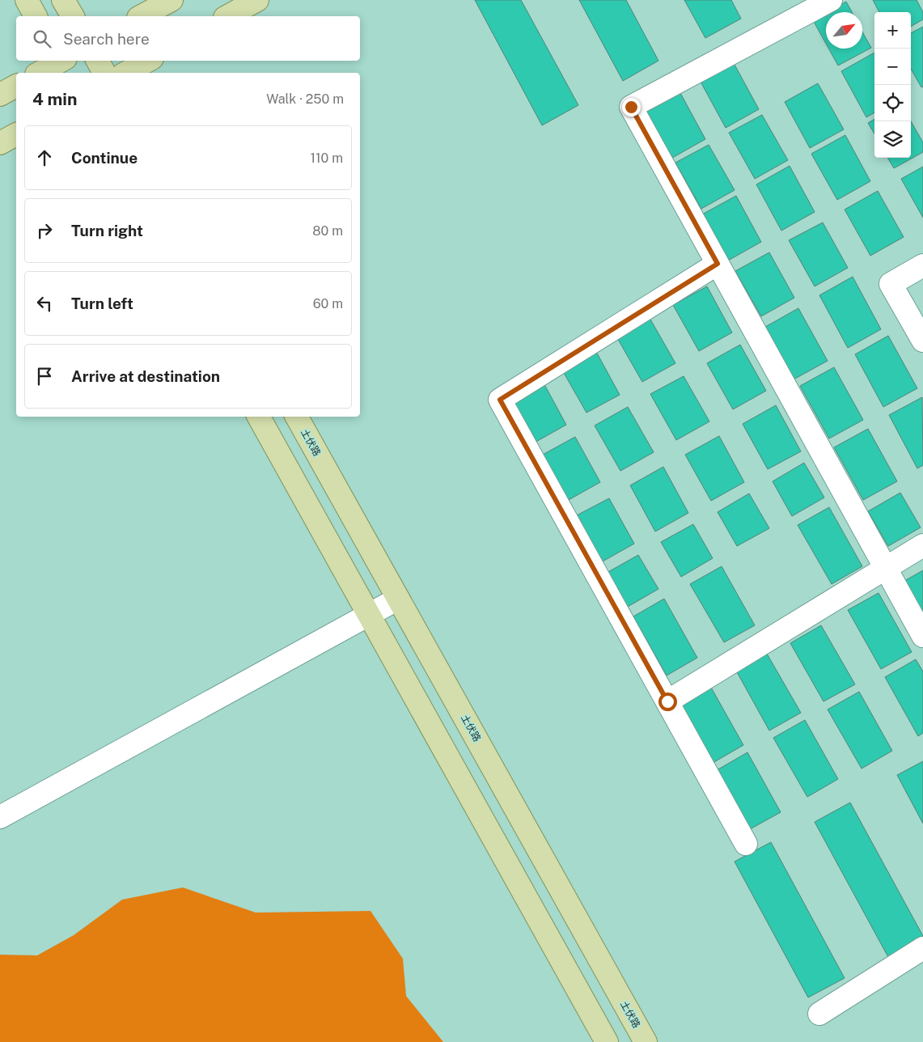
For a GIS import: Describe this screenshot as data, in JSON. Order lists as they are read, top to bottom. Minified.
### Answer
{"streets":{"main road":["土伏路"]},"north":"top right","page":{"map_buttons":["+","−"],"search":"Search here","heading":["4 min","Walk · 250 m"],"list":[["Continue","110 m"],["Turn right","80 m"],["Turn left","60 m"],"Arrive at destination"]}}
